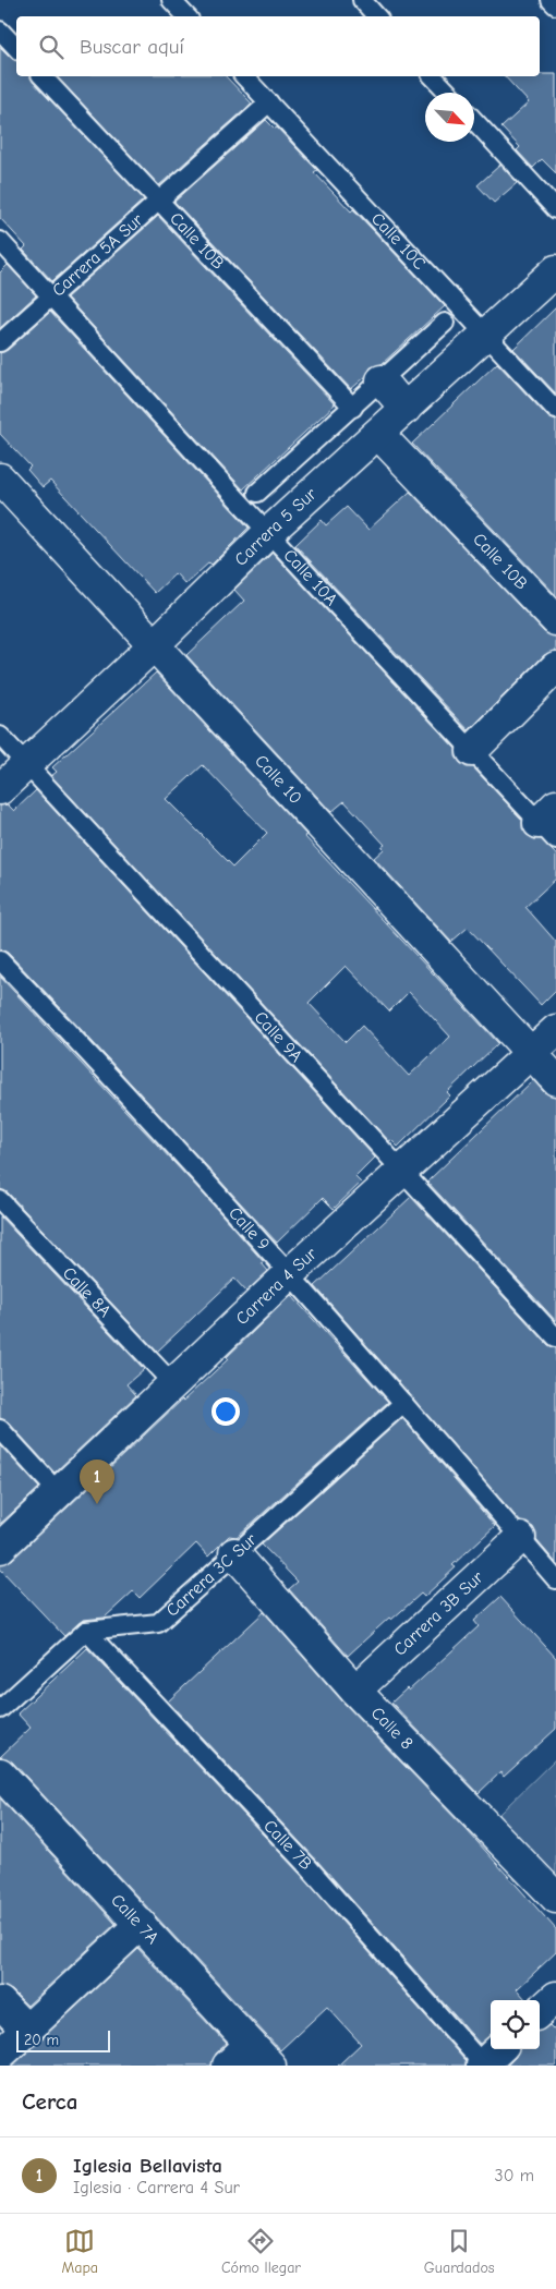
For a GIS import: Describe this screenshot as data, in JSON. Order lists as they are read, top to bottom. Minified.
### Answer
{"streets":{"street":["Calle 10B","Carrera 5 Sur","Calle 10","Carrera 4 Sur","Carrera 3B Sur","Calle 8","Calle 7A"],"lane":["Calle 10C","Carrera 5A Sur","Calle 10A","Calle 9A","Calle 9","Calle 8A","Carrera 3C Sur","Calle 7B"]},"crossings":[["Calle 10B","Carrera 5A Sur"],["Calle 10B","Carrera 5 Sur"],["Calle 10C","Carrera 5A Sur"],["Calle 10C","Carrera 5 Sur"],["Carrera 5A Sur","Calle 10A"],["Carrera 5 Sur","Calle 10A"],["Carrera 5 Sur","Calle 10"],["Carrera 5 Sur","Calle 9A"],["Calle 10","Carrera 4 Sur"],["Calle 9A","Carrera 4 Sur"],["Calle 9","Carrera 4 Sur"],["Calle 9","Carrera 3C Sur"],["Calle 9","Carrera 3B Sur"],["Carrera 4 Sur","Calle 8A"],["Carrera 3C Sur","Calle 8"],["Carrera 3C Sur","Calle 7B"],["Carrera 3B Sur","Calle 8"]],"scale_bar":"20 m","north":"bottom right","page":{"search":"Buscar aquí","pins":"1","scale":"20 m","heading":"Cerca","list":[{"mark":"1","name":"Iglesia Bellavista","note":"Iglesia · Carrera 4 Sur","value":"30 m"}],"nav":["Mapa","Cómo llegar","Guardados"]}}
